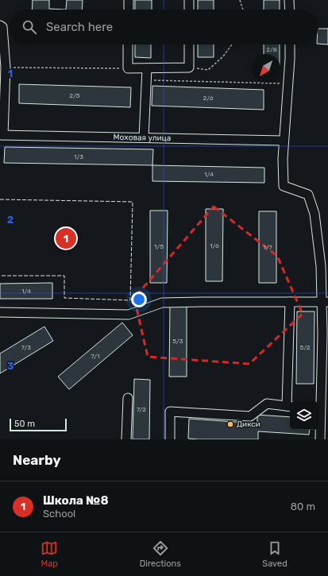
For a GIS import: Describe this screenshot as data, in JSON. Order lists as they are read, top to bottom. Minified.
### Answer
{"streets":{"street":["Моховая улица"]},"places":["Дикси"],"house_numbers":["2/8","2/5","2/6","1/3","1/4","1/6","1/5","1/7","1/4","5/3","7/3","5/2","7/1","7/2"],"scale_bar":"50 m","north":"bottom left","page":{"search":"Search here","pins":"1","scale":"50 m","heading":"Nearby","list":[{"mark":"1","name":"Школа №8","note":"School","value":"80 m"}],"nav":["Map","Directions","Saved"]},"grid":{"rows":["1","2","3"]}}
